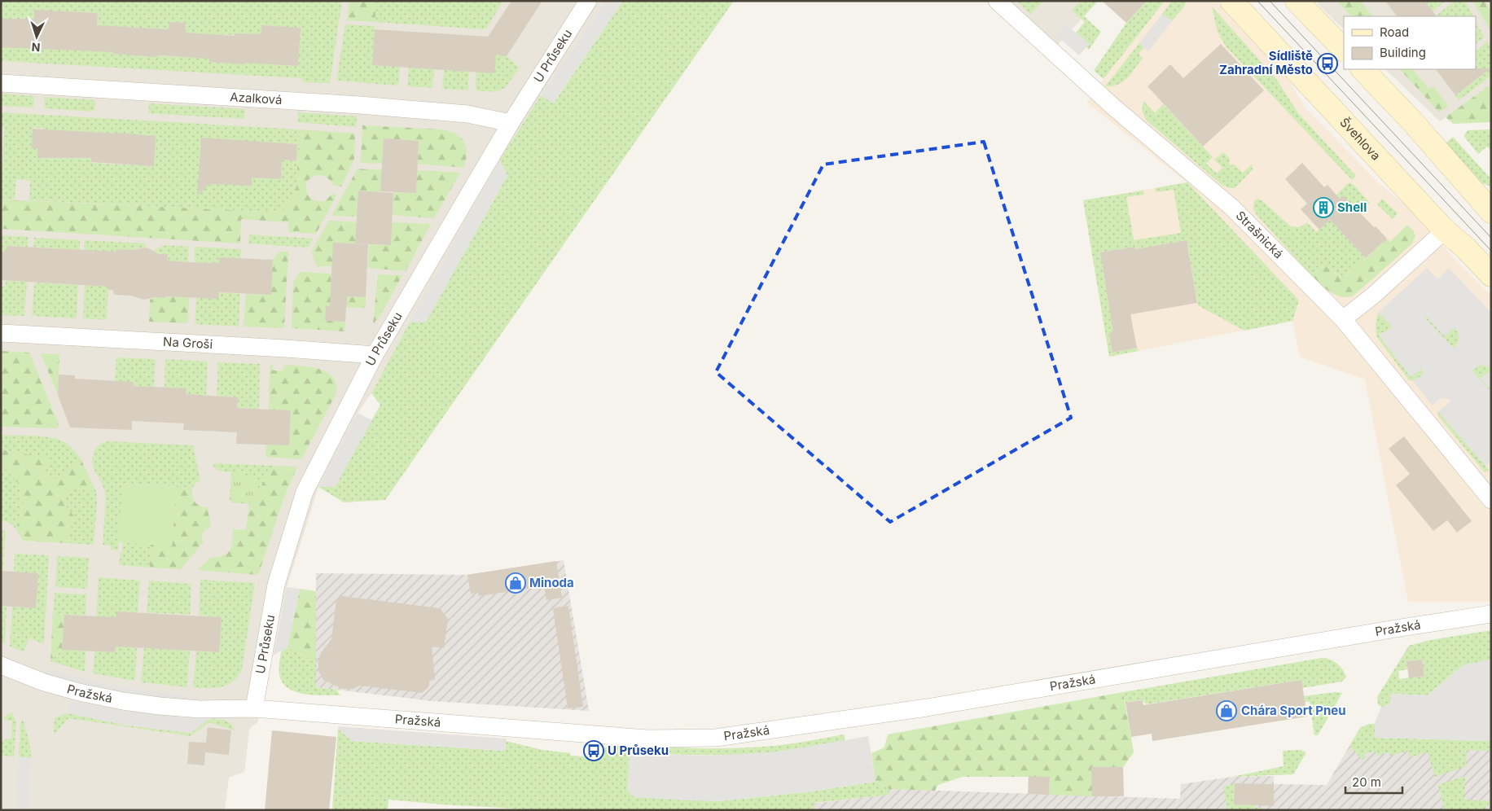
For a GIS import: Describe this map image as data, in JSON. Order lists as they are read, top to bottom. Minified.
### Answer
{"streets":{"main road":["Švehlova"],"street":["U Průseku","Azalková","Strašnická","Na Groši","Pražská"]},"crossings":[["U Průseku","Azalková"],["U Průseku","Na Groši"],["U Průseku","Pražská"]],"places":{"bus stop":["Sídliště Zahradní Město","U Průseku"],"building":["Shell"],"shop":["Minoda","Chára Sport Pneu"]},"legend":["Road","Building"],"scale_bar":"20 m","north":"bottom"}
